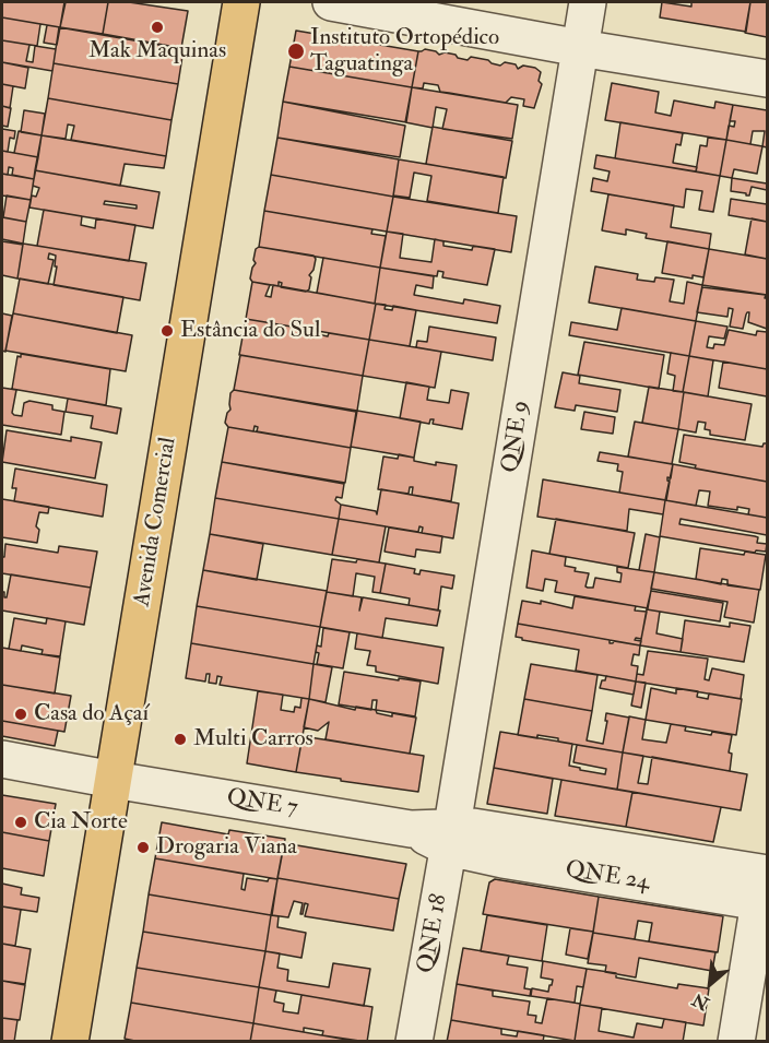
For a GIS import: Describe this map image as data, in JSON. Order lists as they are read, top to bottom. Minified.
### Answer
{"streets":{"main road":["Avenida Comercial"],"street":["QNE 9","QNE 7","QNE 24","QNE 18"]},"crossings":[["QNE 9","QNE 7"],["QNE 9","QNE 24"],["QNE 9","QNE 18"],["Avenida Comercial","QNE 7"],["QNE 7","QNE 24"],["QNE 7","QNE 18"],["QNE 24","QNE 18"]],"places":["Mak Maquinas","Instituto Ortopédico Taguatinga","Estância do Sul","Casa do Açaí","Multi Carros","Cia Norte","Drogaria Viana"],"north":"bottom left"}
